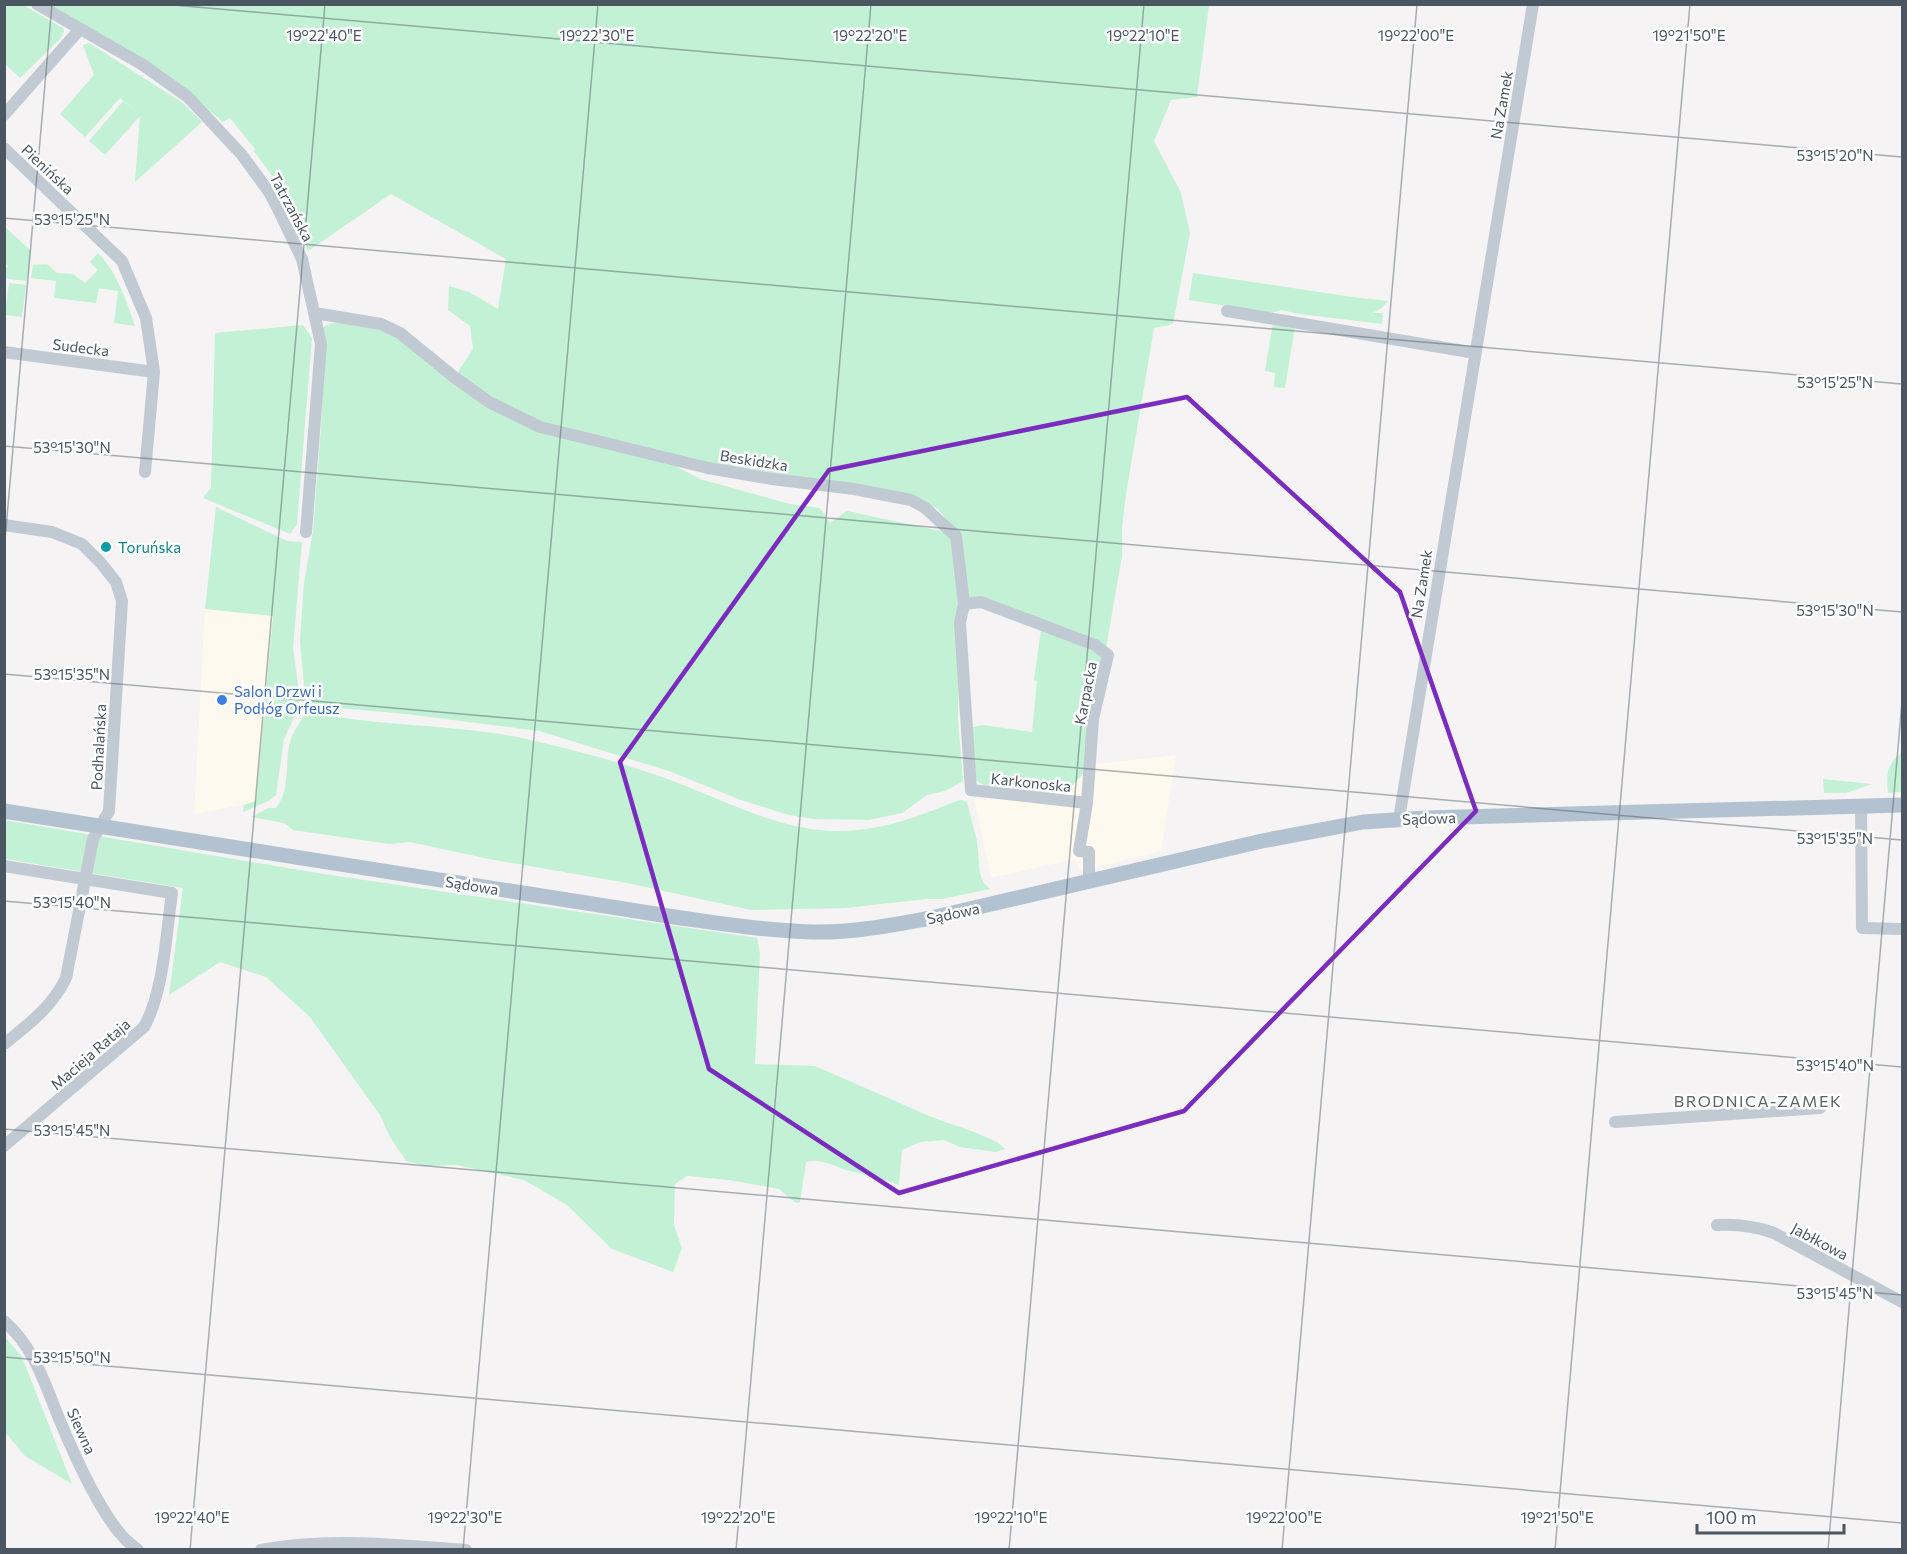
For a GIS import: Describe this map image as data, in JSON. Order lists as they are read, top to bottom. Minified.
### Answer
{"streets":{"main road":["Sądowa"],"street":["Na Zamek","Pienińska","Tatrzańska","Sudecka","Beskidzka","Karpacka","Podhalańska","Karkonoska","Macieja Rataja","Jabłkowa","Siewna"]},"crossings":[["Na Zamek","Sądowa"],["Pienińska","Sudecka"],["Tatrzańska","Beskidzka"],["Beskidzka","Karpacka"],["Beskidzka","Karkonoska"],["Karpacka","Karkonoska"],["Karpacka","Sądowa"],["Podhalańska","Sądowa"],["Podhalańska","Macieja Rataja"]],"districts":["BRODNICA-ZAMEK"],"places":["Toruńska","Salon Drzwi i Podłóg Orfeusz"],"scale_bar":"100 m","coordinates":["19°22'40\"E","19°22'30\"E","19°22'20\"E","19°22'10\"E","19°22'00\"E","19°21'50\"E","53°15'20\"N","53°15'25\"N","53°15'30\"N","53°15'35\"N","53°15'40\"N","53°15'45\"N","53°15'50\"N"]}
